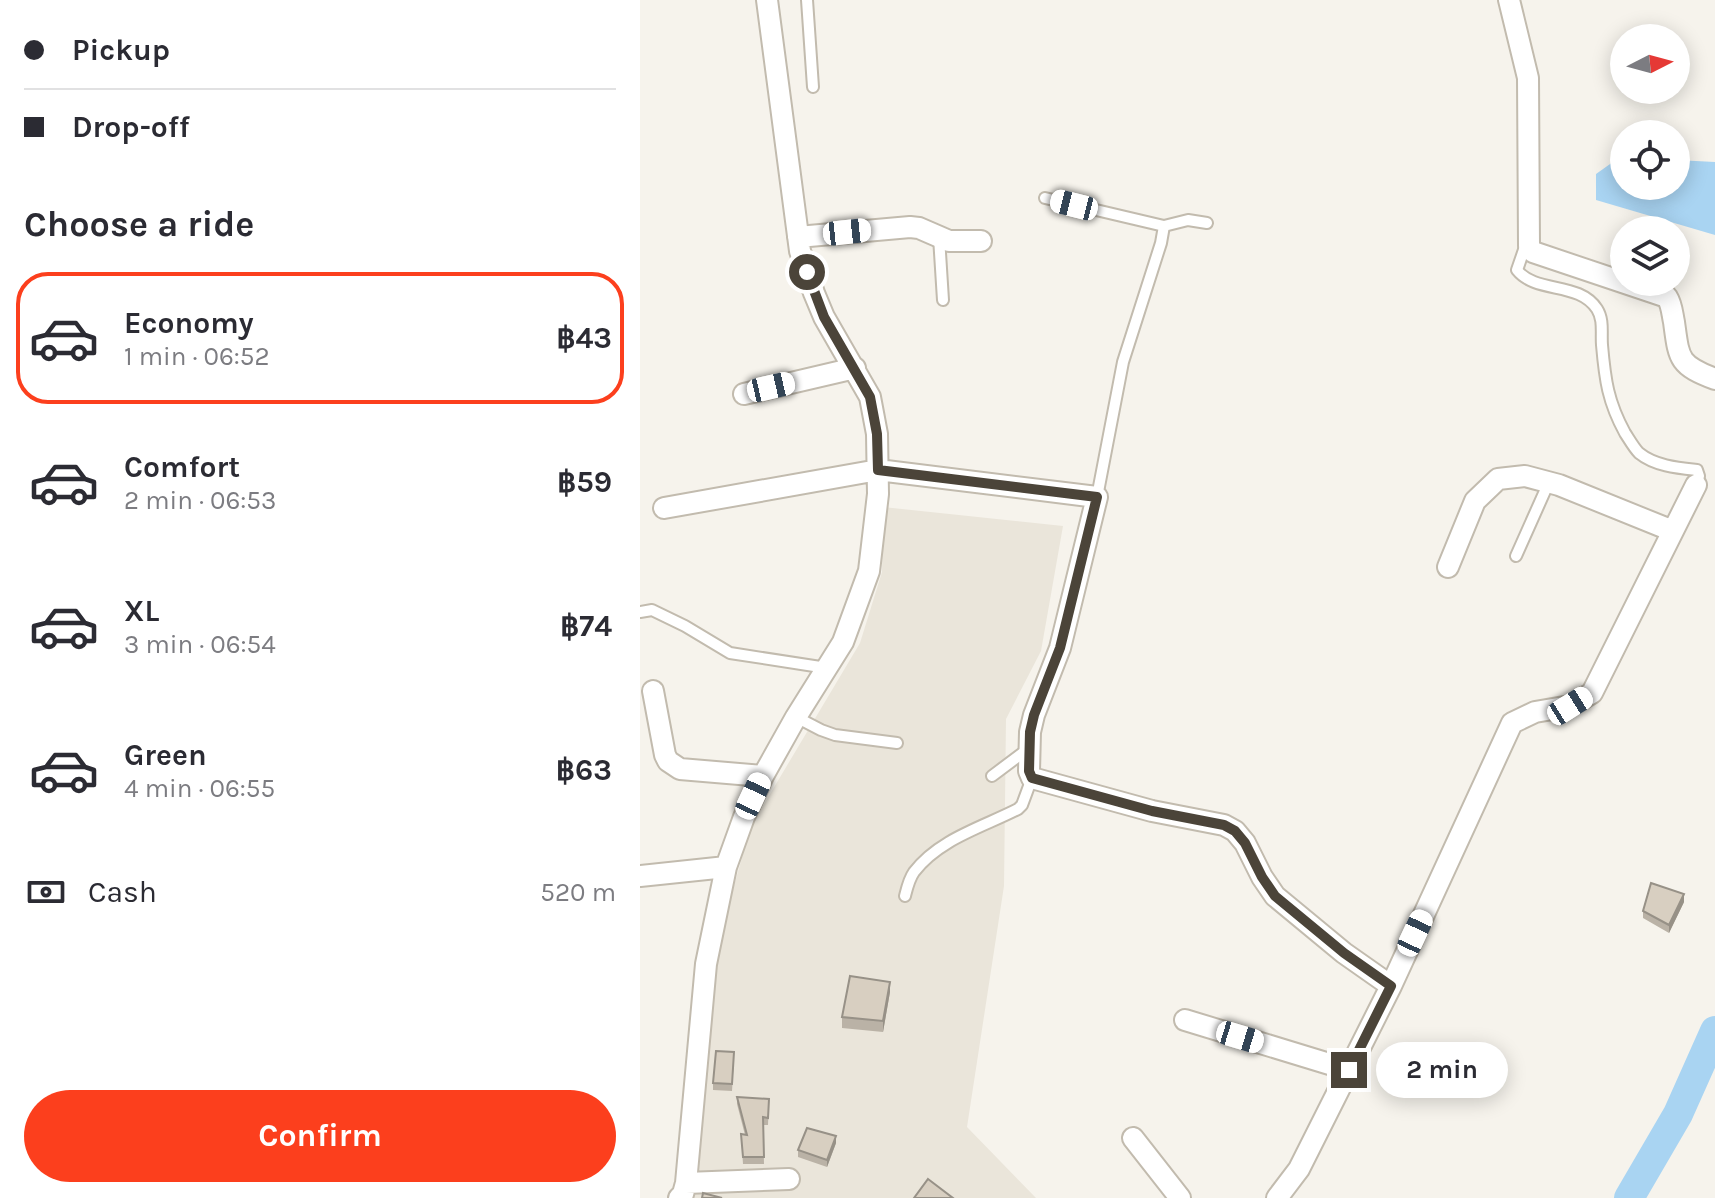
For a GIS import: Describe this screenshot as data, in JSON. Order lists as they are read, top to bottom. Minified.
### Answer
{"north":"right","page":{"banner":["Pickup","Drop-off"],"heading":"Choose a ride","list":[{"name":"Economy","note":"1 min · 06:52","value":"฿43"},{"name":"Comfort","note":"2 min · 06:53","value":"฿59"},{"name":"XL","note":"3 min · 06:54","value":"฿74"},{"name":"Green","note":"4 min · 06:55","value":"฿63"}],"pay":["Cash","520 m"],"bubble":"2 min","buttons":"Confirm"}}
